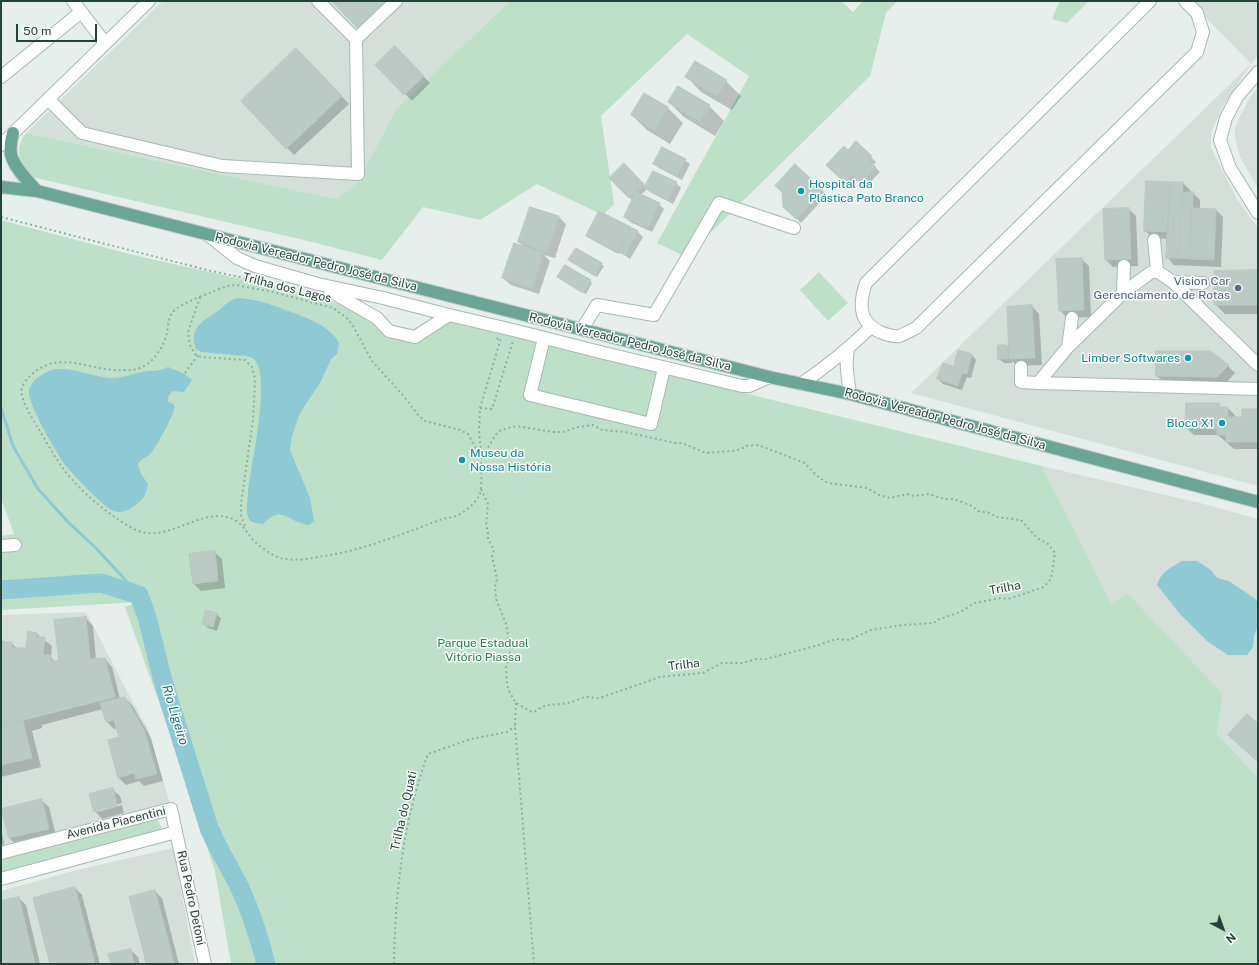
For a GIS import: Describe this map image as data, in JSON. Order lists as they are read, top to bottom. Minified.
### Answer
{"streets":{"main road":["Rodovia Vereador Pedro José da Silva"],"street":["Avenida Piacentini","Rua Pedro Detoni"],"path":["Trilha dos Lagos","Trilha","Trilha do Quati"]},"crossings":[["Trilha dos Lagos","Trilha"],["Avenida Piacentini","Rua Pedro Detoni"]],"water":["Rio Ligeiro"],"parks":["Parque Estadual Vitório Piassa"],"places":["Hospital da Plástica Pato Branco","Vision Car Gerenciamento de Rotas","Limber Softwares","Bloco X1","Museu da Nossa História"],"scale_bar":"50 m","north":"bottom right"}
